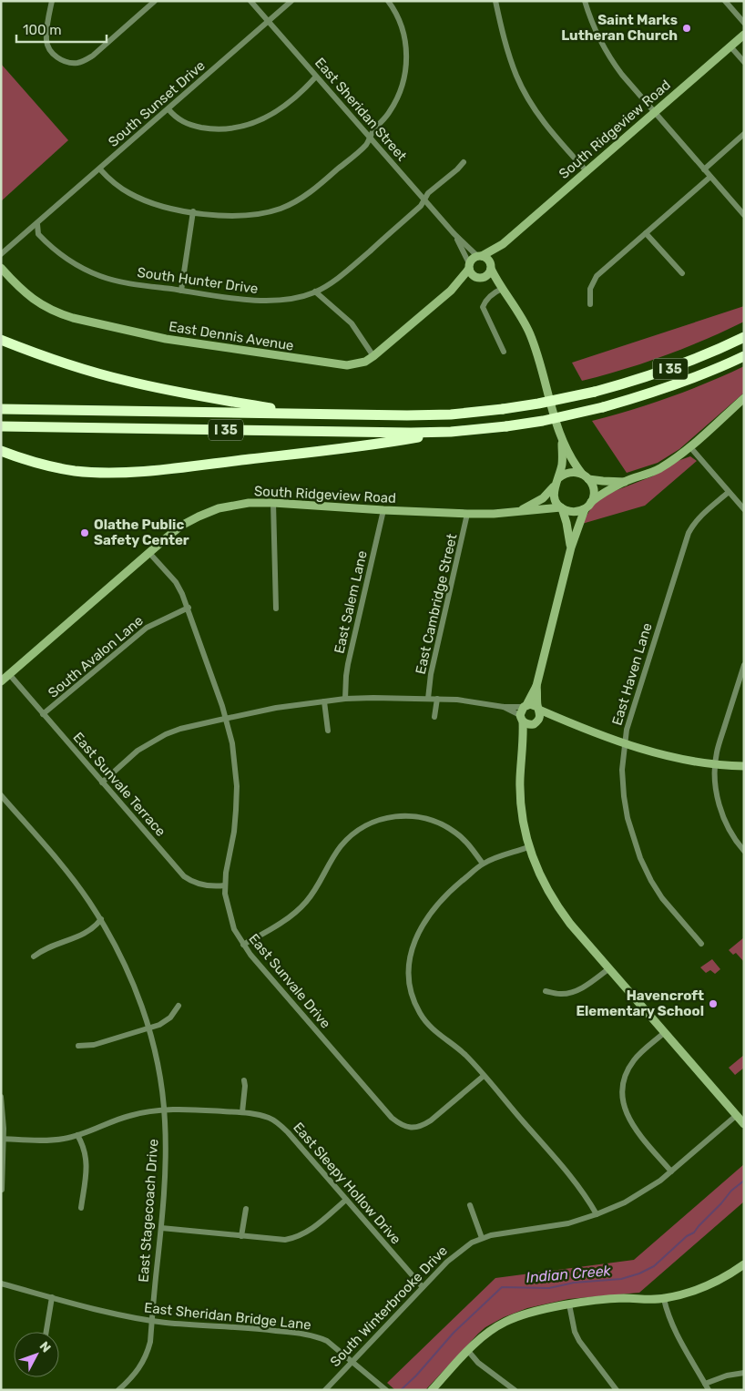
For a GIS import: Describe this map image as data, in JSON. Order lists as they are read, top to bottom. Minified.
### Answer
{"streets":{"highway":["I 35"],"street":["South Sunset Drive","East Sheridan Street","South Ridgeview Road","South Hunter Drive","East Dennis Avenue","East Salem Lane","East Cambridge Street","South Avalon Lane","East Haven Lane","East Sunvale Terrace","East Sunvale Drive","East Sleepy Hollow Drive","East Stagecoach Drive","South Winterbrooke Drive","East Sheridan Bridge Lane"]},"crossings":[["South Sunset Drive","East Sheridan Street"],["South Sunset Drive","South Hunter Drive"],["East Sheridan Street","South Ridgeview Road"],["East Sheridan Street","South Hunter Drive"],["East Sheridan Street","East Dennis Avenue"],["South Ridgeview Road","East Dennis Avenue"],["South Ridgeview Road","East Salem Lane"],["South Ridgeview Road","East Cambridge Street"],["South Ridgeview Road","East Sunvale Terrace"],["South Ridgeview Road","East Sunvale Drive"],["South Avalon Lane","East Sunvale Terrace"],["South Avalon Lane","East Sunvale Drive"],["East Sunvale Terrace","East Sunvale Drive"],["East Sleepy Hollow Drive","East Stagecoach Drive"],["East Sleepy Hollow Drive","South Winterbrooke Drive"],["East Stagecoach Drive","East Sheridan Bridge Lane"],["South Winterbrooke Drive","East Sheridan Bridge Lane"]],"water":["Indian Creek"],"places":["Saint Marks Lutheran Church","Olathe Public Safety Center","Havencroft Elementary School"],"scale_bar":"100 m","north":"top right"}
